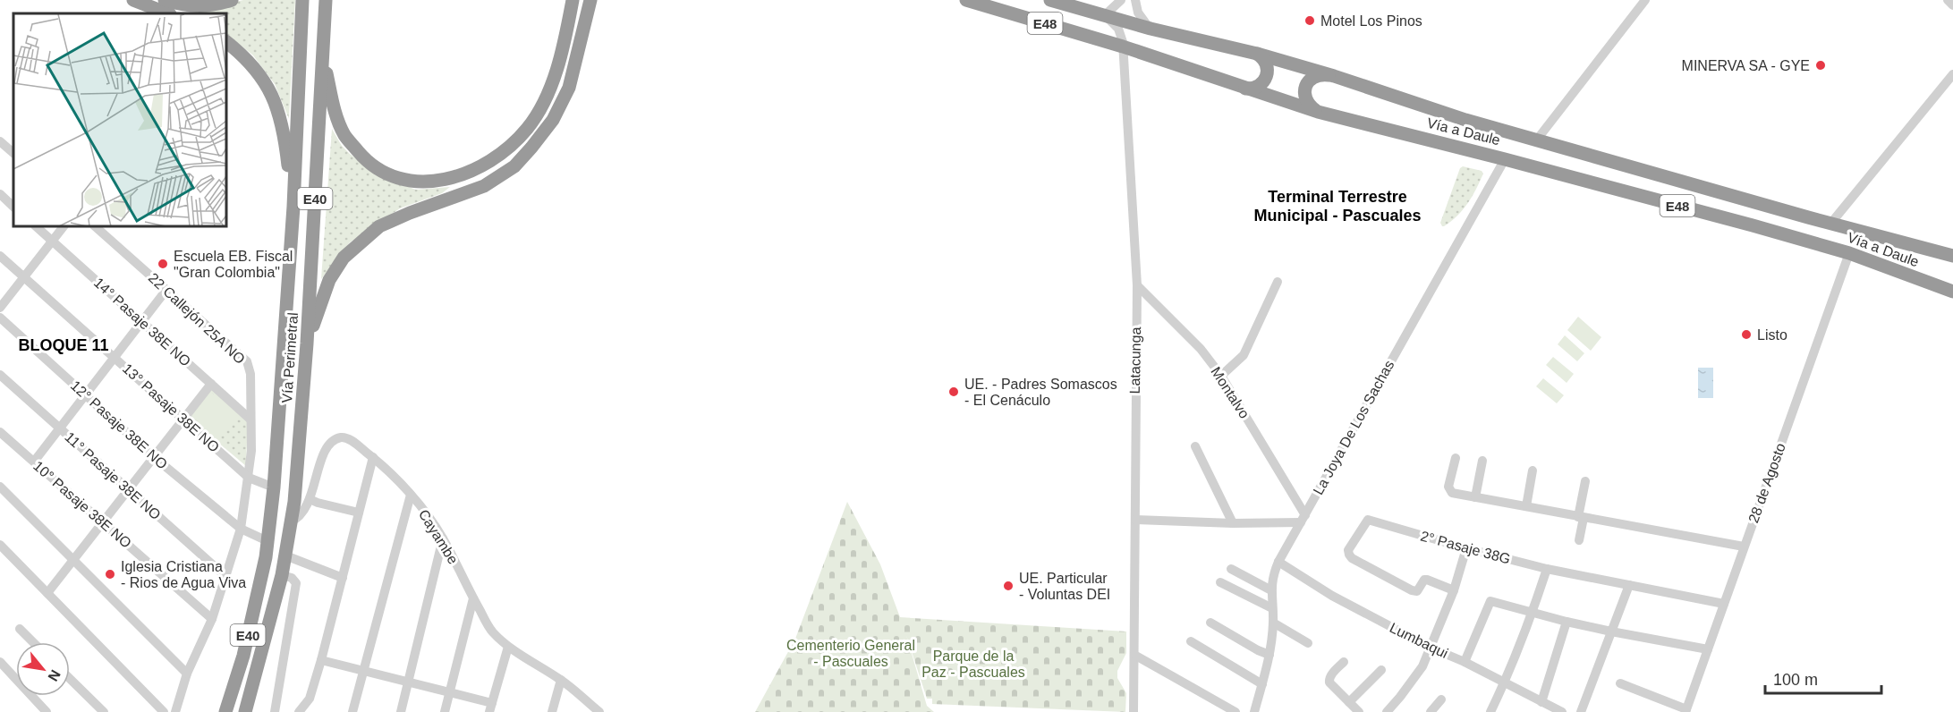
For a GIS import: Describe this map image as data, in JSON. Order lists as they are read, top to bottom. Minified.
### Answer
{"streets":{"highway":["E48","Vía a Daule","E40","Vía Perimetral"],"street":["22 Callejón 25A NO","14° Pasaje 38E NO","Latacunga","Montalvo","13° Pasaje 38E NO","12° Pasaje 38E NO","La Joya De Los Sachas","11° Pasaje 38E NO","28 de Agosto","10° Pasaje 38E NO","Cayambe","2° Pasaje 38G","Lumbaqui"]},"crossings":[["Vía a Daule","Latacunga"],["Vía a Daule","La Joya De Los Sachas"],["Vía a Daule","28 de Agosto"],["22 Callejón 25A NO","14° Pasaje 38E NO"],["22 Callejón 25A NO","13° Pasaje 38E NO"],["22 Callejón 25A NO","12° Pasaje 38E NO"],["22 Callejón 25A NO","11° Pasaje 38E NO"],["22 Callejón 25A NO","10° Pasaje 38E NO"],["Vía Perimetral","13° Pasaje 38E NO"],["Vía Perimetral","12° Pasaje 38E NO"],["Vía Perimetral","Cayambe"],["Latacunga","Montalvo"],["Montalvo","La Joya De Los Sachas"],["La Joya De Los Sachas","Lumbaqui"],["28 de Agosto","2° Pasaje 38G"]],"districts":["Terminal Terrestre Municipal - Pascuales","BLOQUE 11"],"parks":["Cementerio General - Pascuales","Parque de la Paz - Pascuales"],"places":["Motel Los Pinos","MINERVA SA - GYE","Escuela EB. Fiscal \"Gran Colombia\"","Listo","UE. - Padres Somascos - El Cenáculo","Iglesia Cristiana - Rios de Agua Viva","UE. Particular - Voluntas DEI"],"scale_bar":"100 m","north":"bottom right"}
